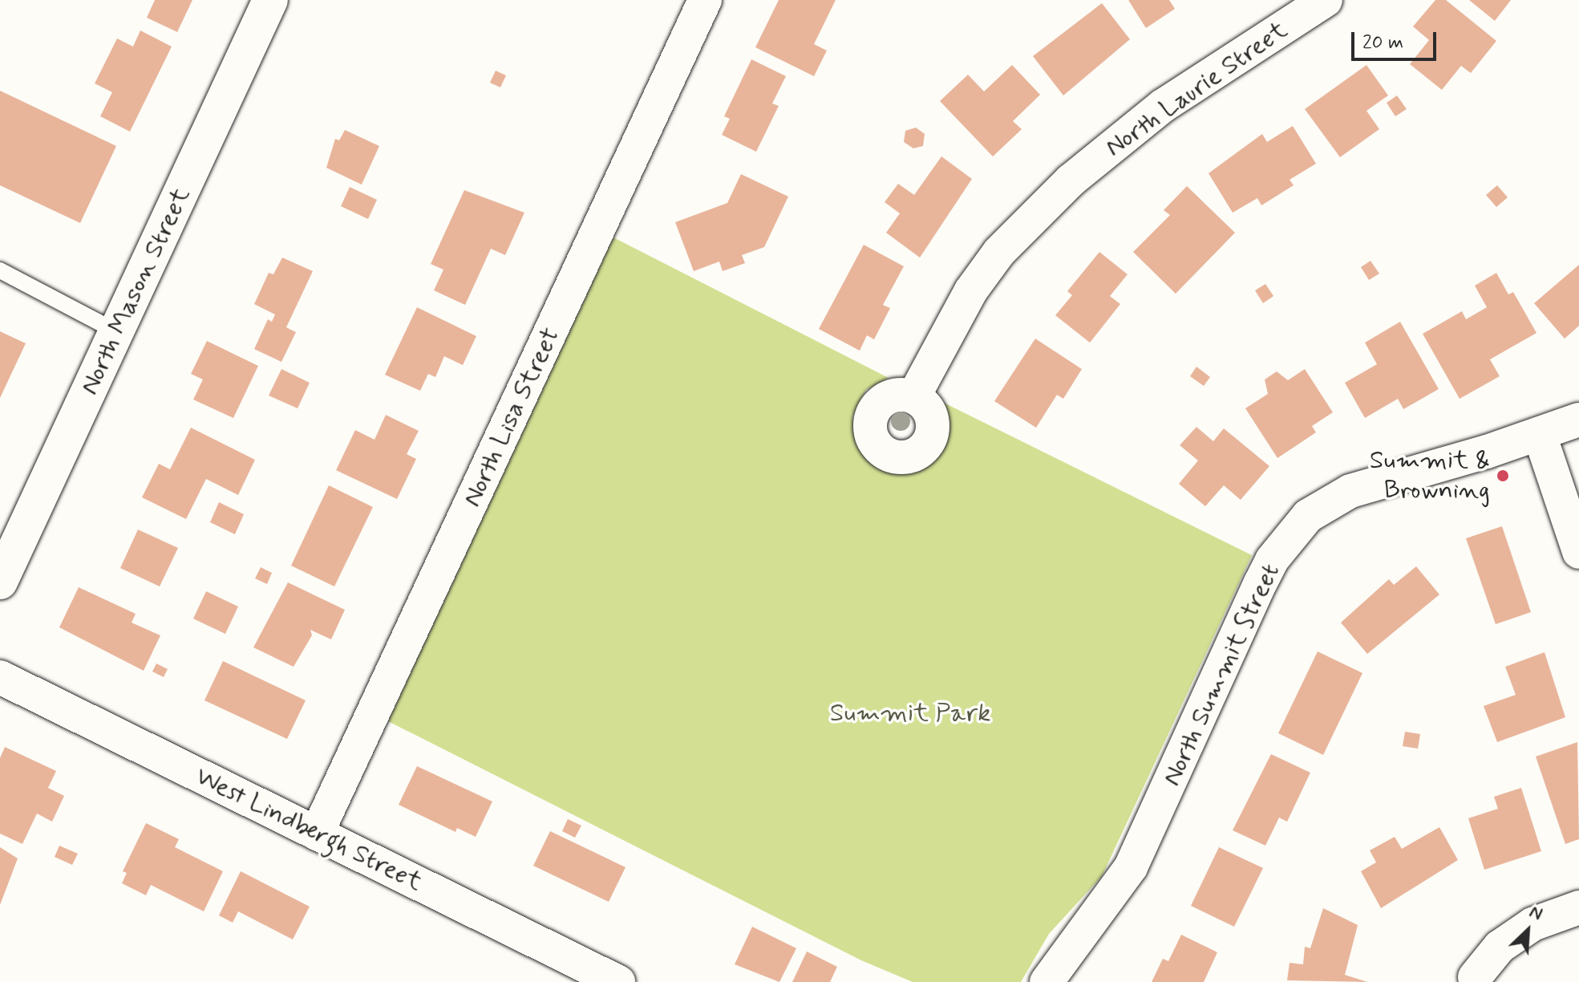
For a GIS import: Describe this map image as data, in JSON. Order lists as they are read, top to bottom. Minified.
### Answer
{"streets":{"main road":["North Mason Street"],"street":["North Laurie Street","North Lisa Street","North Summit Street","West Lindbergh Street"]},"crossings":[["North Lisa Street","West Lindbergh Street"]],"parks":["Summit Park"],"places":["Summit & Browning"],"scale_bar":"20 m","north":"top right"}
